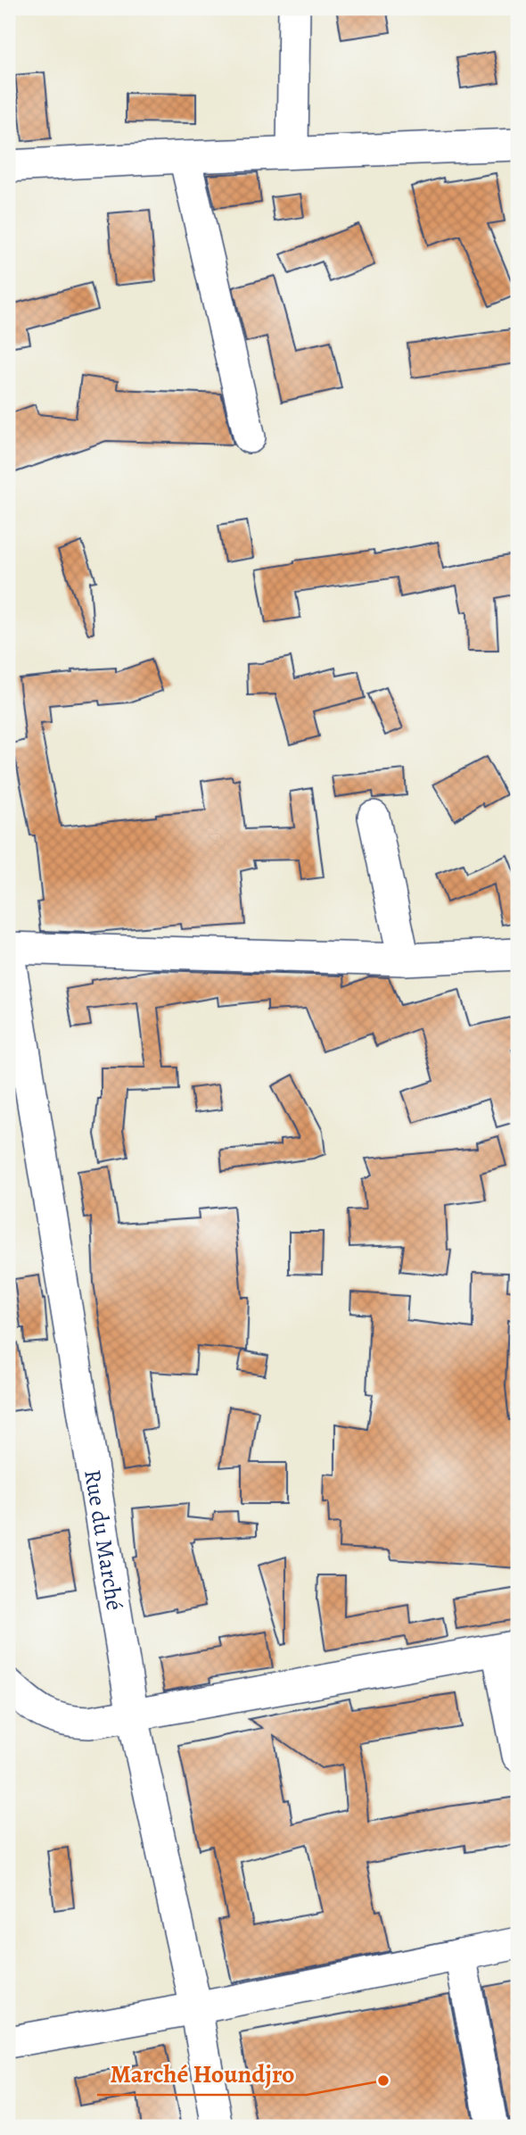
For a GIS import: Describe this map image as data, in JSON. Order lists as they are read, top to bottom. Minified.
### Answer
{"streets":{"street":["Rue du Marché"]},"places":["Marché Houndjro"]}
